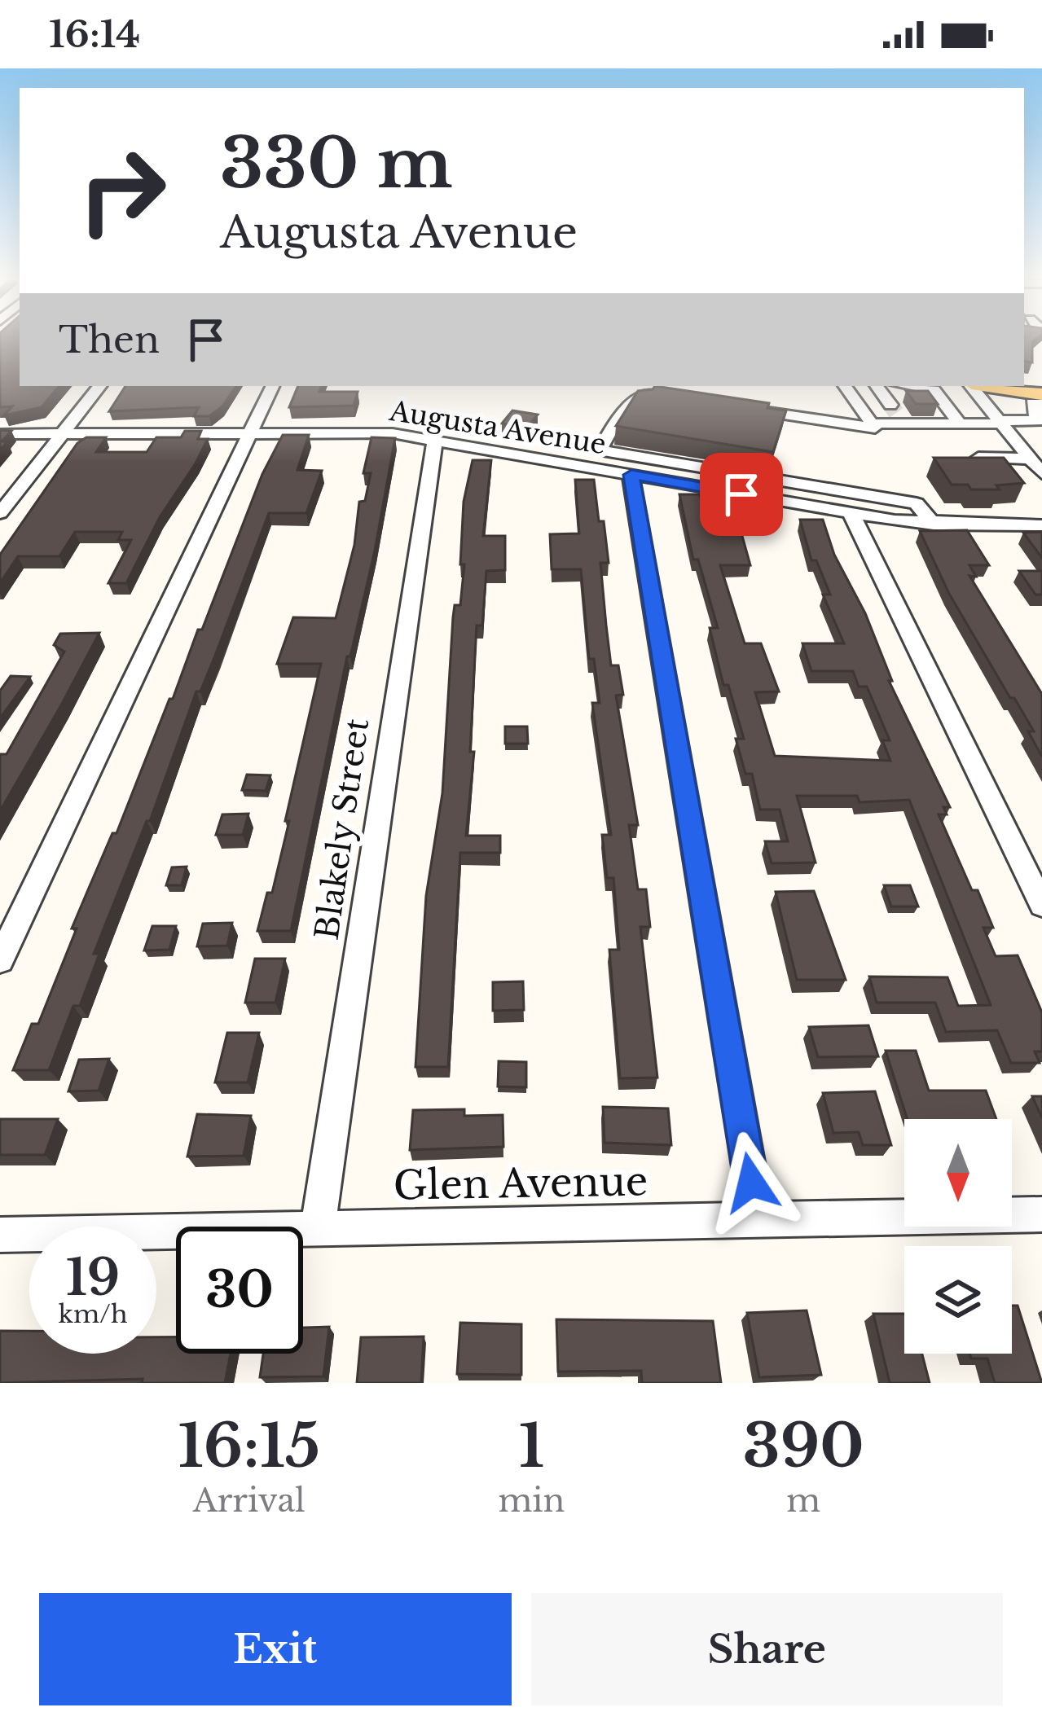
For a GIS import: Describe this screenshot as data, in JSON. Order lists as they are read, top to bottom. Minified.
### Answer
{"streets":{"street":["Augusta Avenue","Blakely Street","Glen Avenue"]},"crossings":[["Augusta Avenue","Blakely Street"],["Blakely Street","Glen Avenue"]],"north":"bottom","page":{"status":"16:14","turn":["330 m","Augusta Avenue"],"then":"Then","speed":"19 km/h","limit":"30","eta":["16:15","Arrival","1","min","390","m"],"buttons":["Exit","Share"]}}
